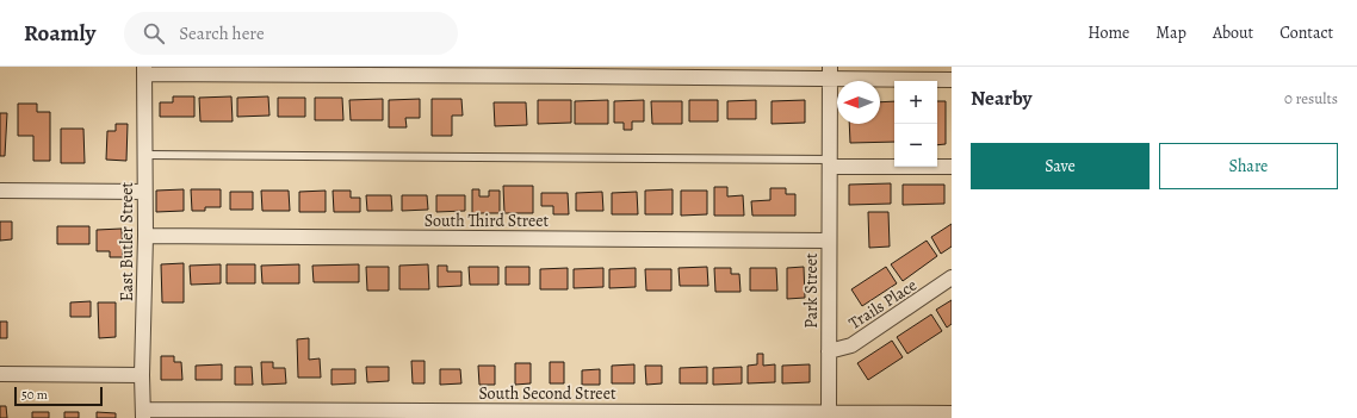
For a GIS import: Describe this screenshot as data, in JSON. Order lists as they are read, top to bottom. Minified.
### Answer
{"streets":{"street":["South Third Street","East Butler Street","Park Street","Trails Place","South Second Street"]},"crossings":[["South Third Street","East Butler Street"],["South Third Street","Park Street"],["East Butler Street","South Second Street"],["Park Street","Trails Place"],["Park Street","South Second Street"]],"scale_bar":"50 m","north":"left","page":{"header":"Roamly","search":"Search here","nav":["Home","Map","About","Contact"],"heading":["Nearby","0 results"],"map_buttons":["+","−"],"buttons":["Save","Share"],"scale":"50 m"}}
